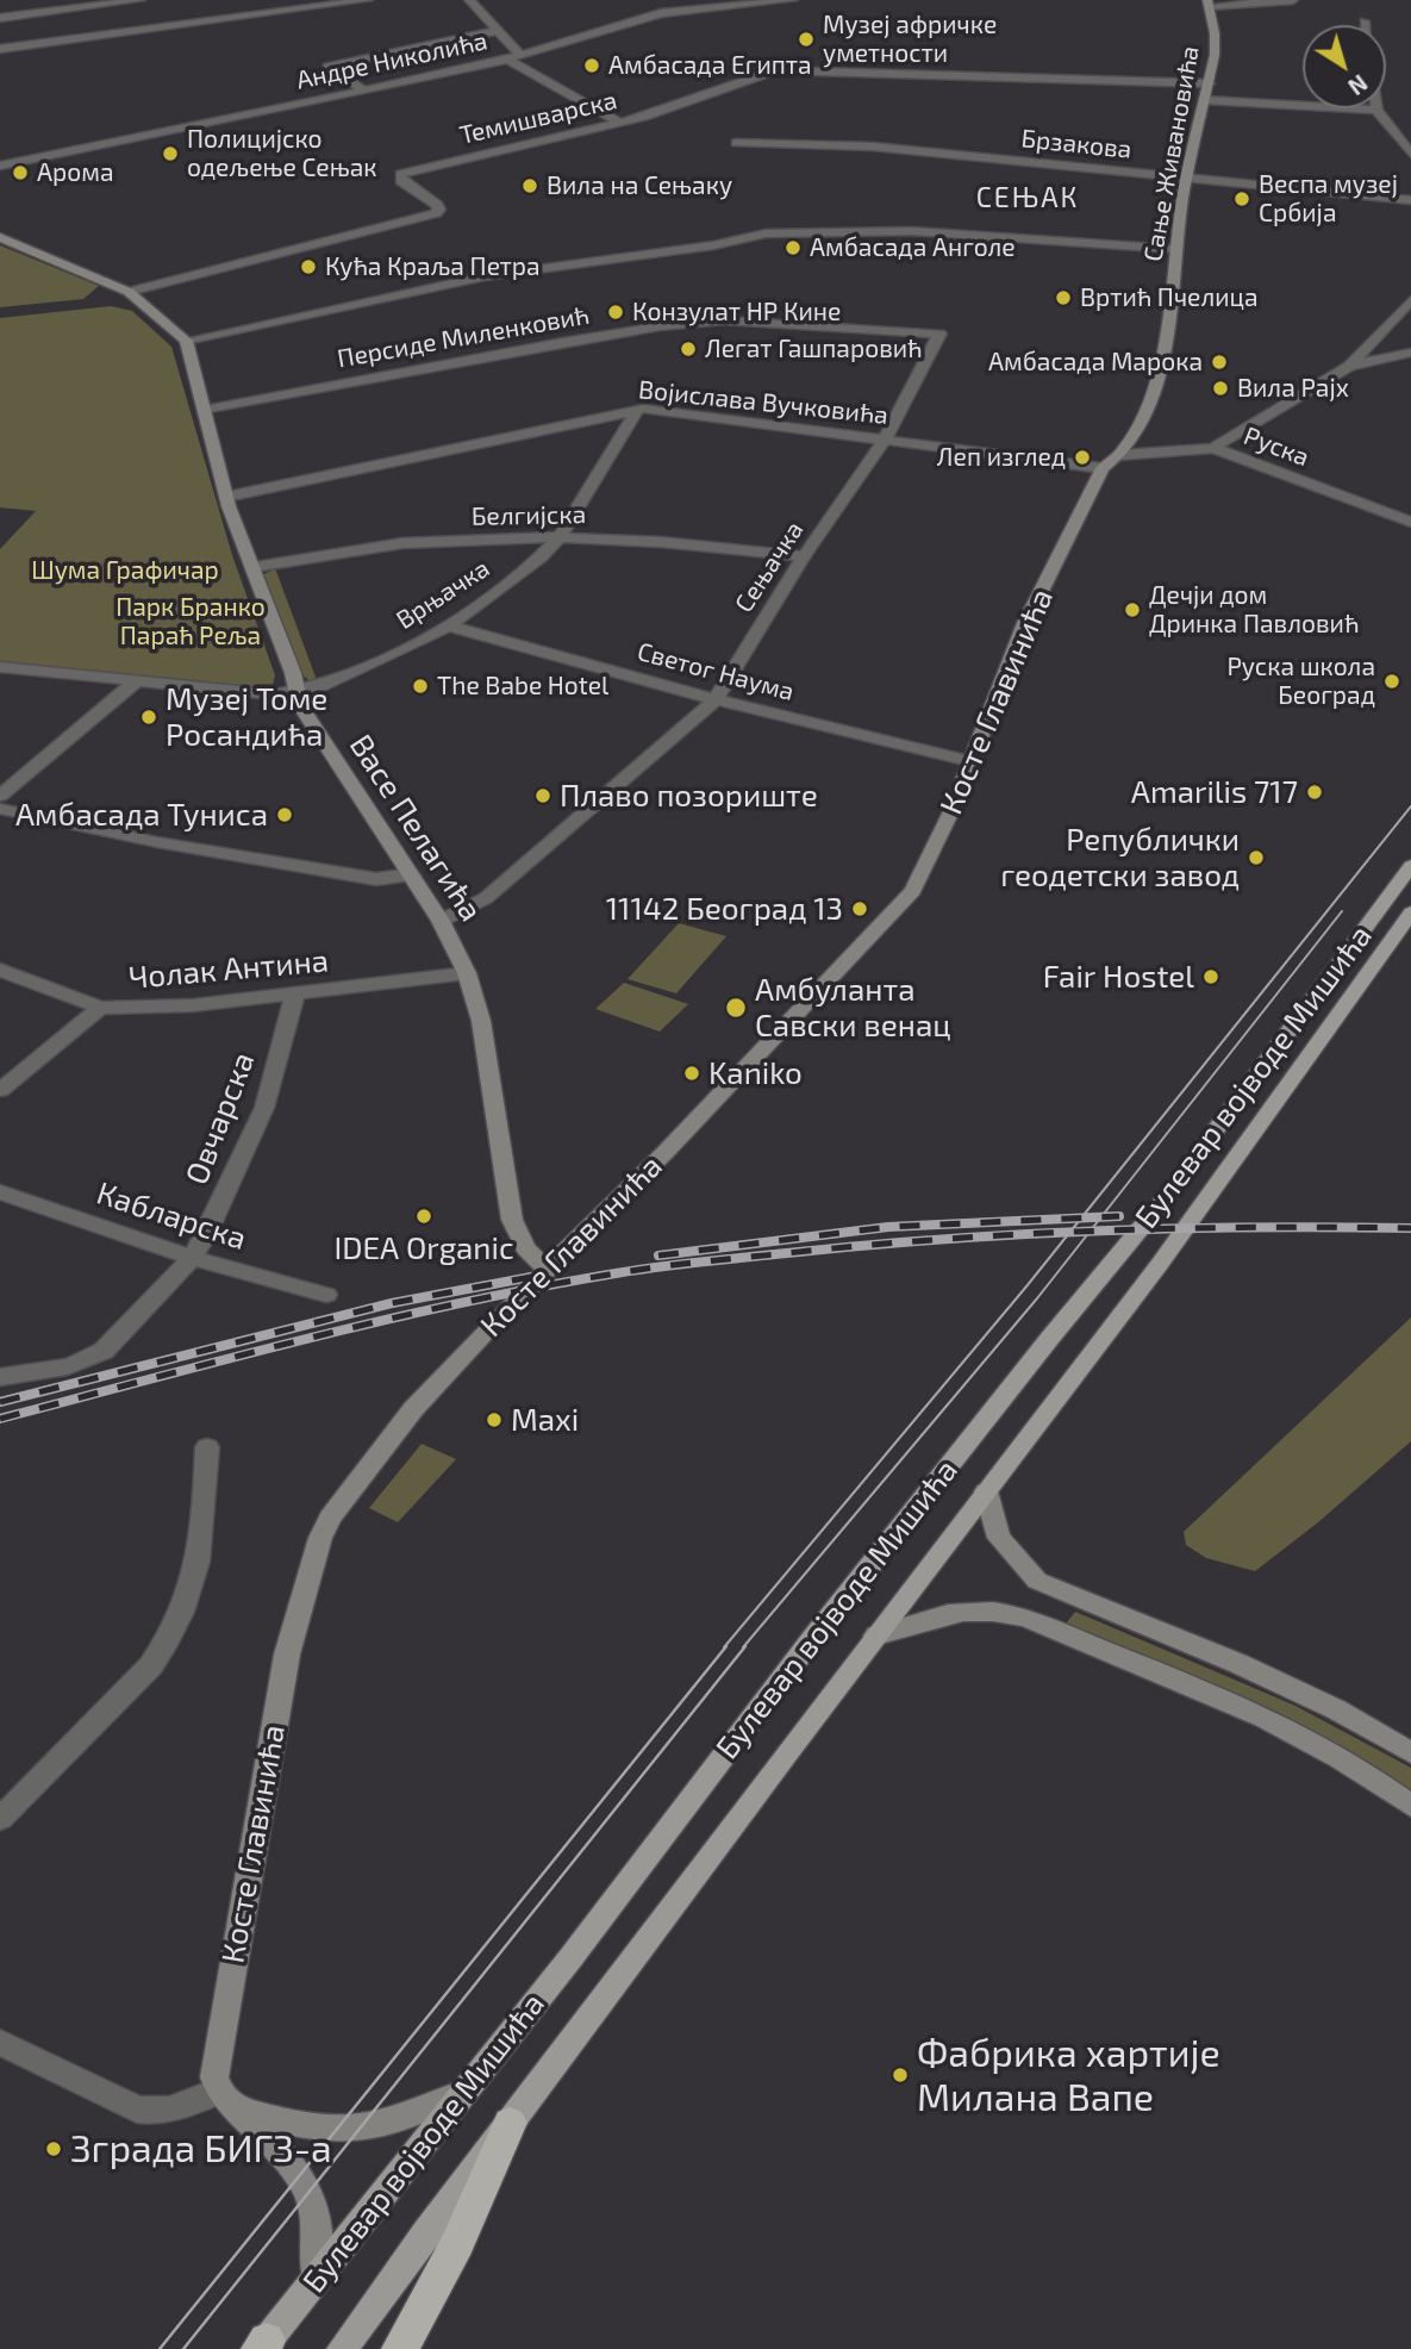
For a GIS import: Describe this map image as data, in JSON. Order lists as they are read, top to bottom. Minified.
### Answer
{"streets":{"main road":["Булевар војводе Мишића"],"street":["Андре Николића","Темишварска","Брзакова","Сање Живановића","Персиде Миленковић","Војислава Вучковића","Руска","Белгијска","Сењачка","Врњачка","Светог Наума","Косте Главинића","Васе Пелагића","Чолак Антина","Овчарска","Кабларска"]},"crossings":[["Темишварска","Сање Живановића"],["Брзакова","Сање Живановића"],["Сање Живановића","Руска"],["Сање Живановића","Косте Главинића"],["Персиде Миленковић","Сењачка"],["Персиде Миленковић","Васе Пелагића"],["Војислава Вучковића","Сењачка"],["Војислава Вучковића","Врњачка"],["Војислава Вучковића","Косте Главинића"],["Војислава Вучковића","Васе Пелагића"],["Руска","Косте Главинића"],["Белгијска","Сењачка"],["Белгијска","Врњачка"],["Белгијска","Васе Пелагића"],["Сењачка","Светог Наума"],["Сењачка","Васе Пелагића"],["Врњачка","Светог Наума"],["Врњачка","Васе Пелагића"],["Светог Наума","Косте Главинића"],["Косте Главинића","Васе Пелагића"],["Васе Пелагића","Чолак Антина"],["Чолак Антина","Овчарска"],["Овчарска","Кабларска"]],"districts":["СЕЊАК"],"parks":["Шума Графичар","Парк Бранко Параћ Реља"],"places":["Музеј афричке уметности","Амбасада Египта","Полицијско одељење Сењак","Арома","Вила на Сењаку","Веспа музеј Србија","Амбасада Анголе","Кућа Краља Петра","Вртић Пчелица","Конзулат НР Кине","Легат Гашпаровић","Амбасада Марока","Вила Рајх","Леп изглед","Дечји дом Дринка Павловић","Руска школа Београд","The Babe Hotel","Музеј Томе Росандића","Amarilis 717","Плаво позориште","Амбасада Туниса","Републички геодетски завод","11142 Београд 13","Fair Hostel","Амбуланта Савски венац","Kaniko","IDEA Organic","Maxi","Фабрика хартије Милана Вапе","Зграда БИГЗ-а"],"north":"bottom right"}
